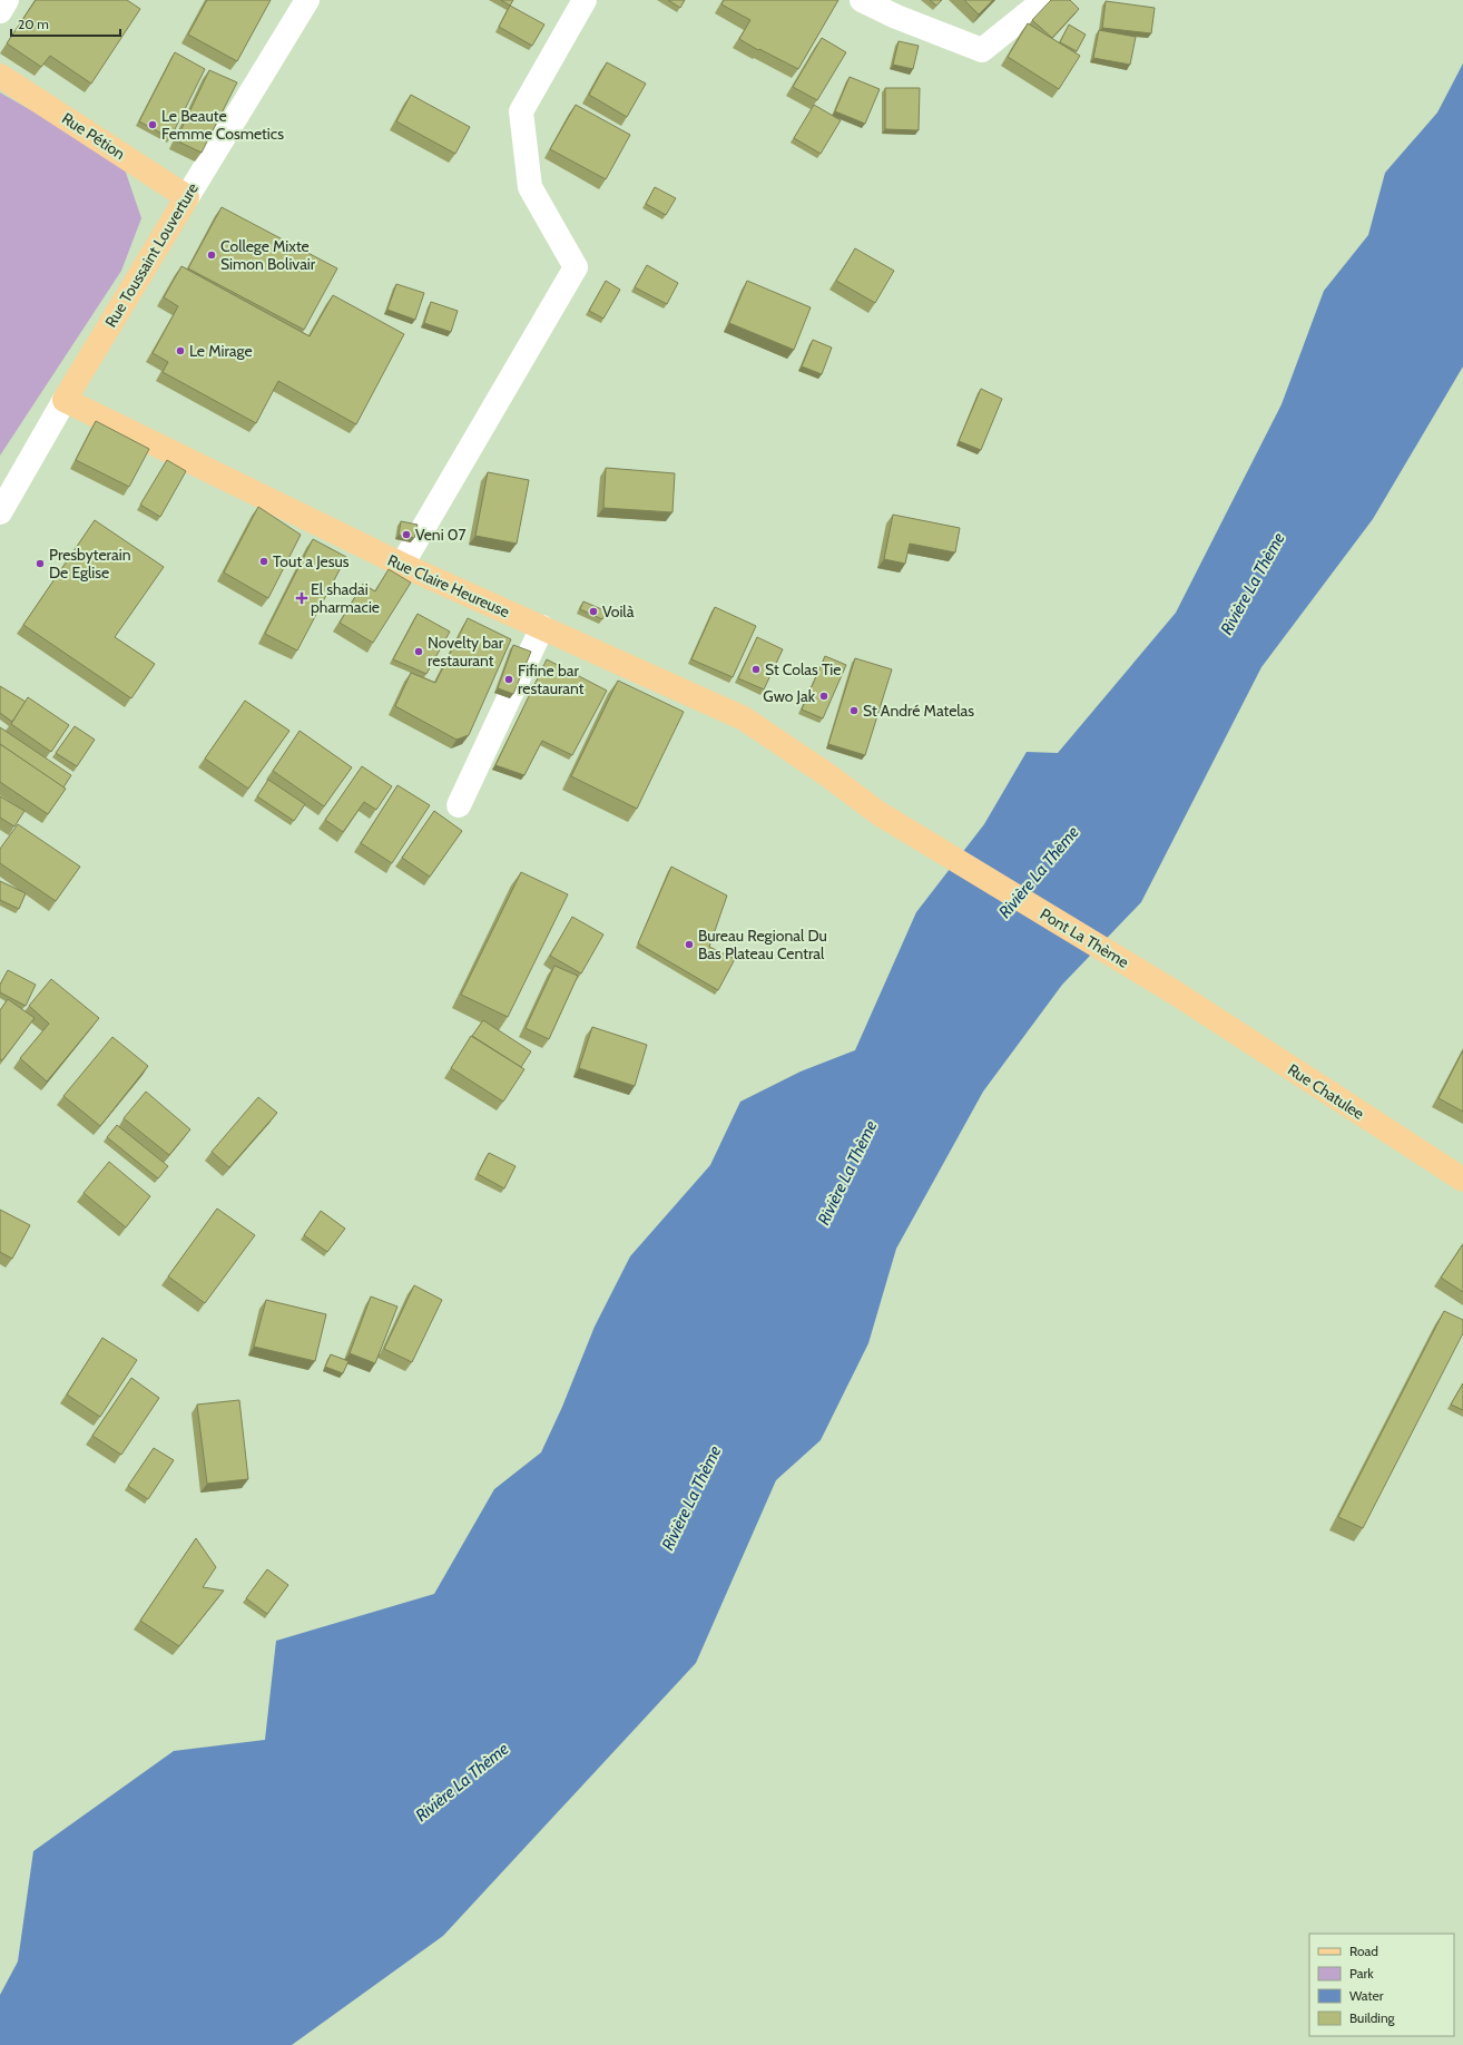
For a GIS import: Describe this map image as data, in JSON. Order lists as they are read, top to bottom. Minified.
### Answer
{"streets":{"main road":["Rue Pétion","Rue Toussaint Louverture","Rue Claire Heureuse","Pont La Thème","Rue Chatulee"]},"crossings":[["Rue Pétion","Rue Toussaint Louverture"],["Rue Toussaint Louverture","Rue Claire Heureuse"],["Rue Claire Heureuse","Pont La Thème"],["Pont La Thème","Rue Chatulee"]],"water":["Rivière La Thème"],"places":{"other":["Le Beaute Femme Cosmetics","College Mixte Simon Bolivair","Le Mirage","Veni 07","Tout a Jesus","Presbyterain De Eglise","Voilà","Novelty bar restaurant","St Colas Tie","Fifine bar restaurant","Gwo Jak","St André Matelas","Bureau Regional Du Bas Plateau Central"],"health":["El shadai pharmacie"]},"legend":["Road","Park","Water","Building"],"scale_bar":"20 m"}
